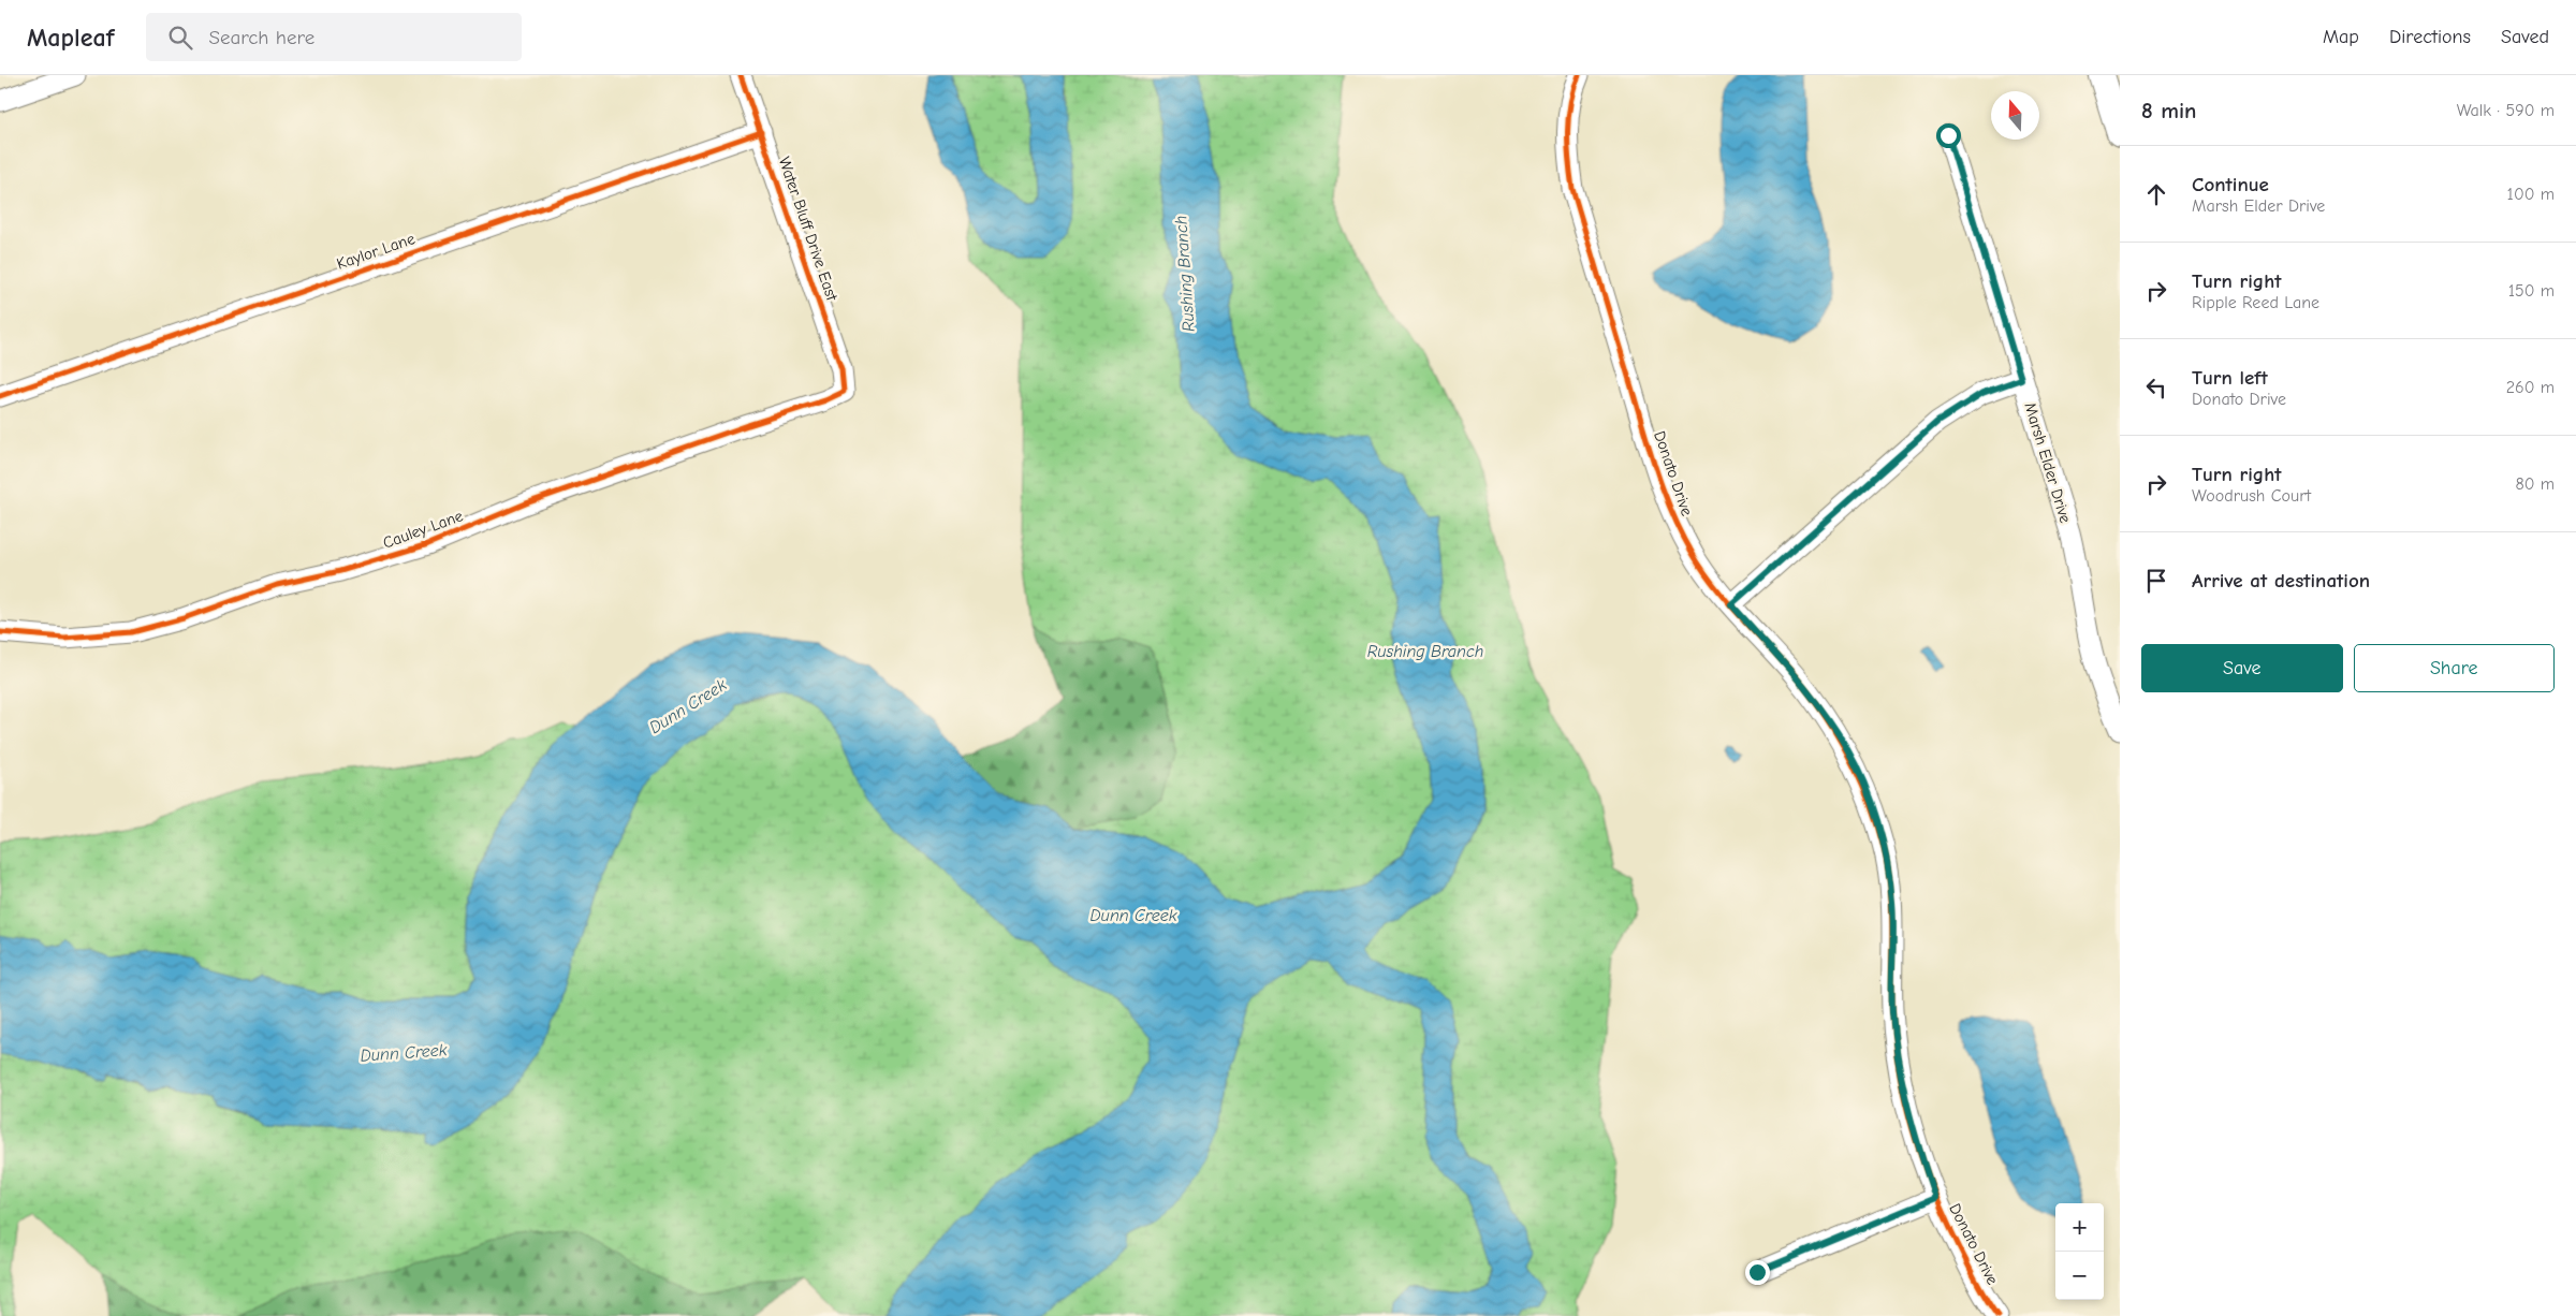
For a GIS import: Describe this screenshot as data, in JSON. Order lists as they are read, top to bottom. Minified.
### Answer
{"streets":{"street":["Water Bluff Drive East","Kaylor Lane","Marsh Elder Drive","Donato Drive","Cauley Lane"]},"crossings":[["Water Bluff Drive East","Kaylor Lane"],["Water Bluff Drive East","Cauley Lane"]],"water":["Rushing Branch","Dunn Creek"],"north":"top","page":{"header":"Mapleaf","search":"Search here","nav":["Map","Directions","Saved"],"heading":["8 min","Walk · 590 m"],"list":[["Continue","Marsh Elder Drive","100 m"],["Turn right","Ripple Reed Lane","150 m"],["Turn left","Donato Drive","260 m"],["Turn right","Woodrush Court","80 m"],"Arrive at destination"],"buttons":["Save","Share"],"map_buttons":["+","−"]}}
